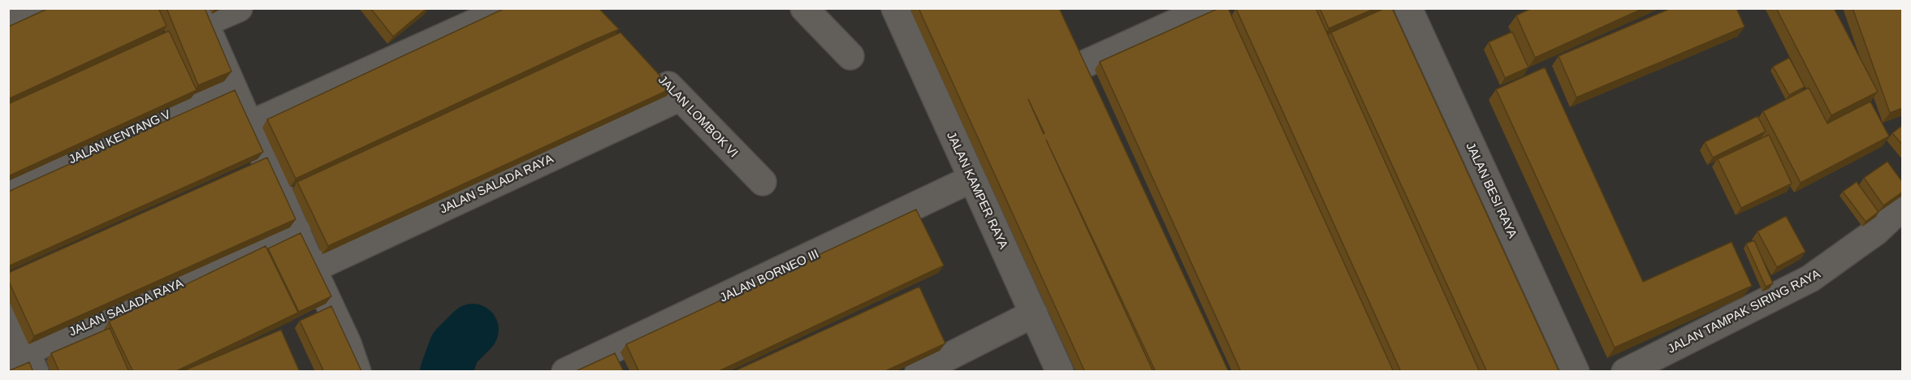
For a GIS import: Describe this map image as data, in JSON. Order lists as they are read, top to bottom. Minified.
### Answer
{"streets":{"street":["JALAN LOMBOK VI","JALAN KENTANG V","JALAN SALADA RAYA","JALAN KAMPER RAYA","JALAN BESI RAYA","JALAN BORNEO III","JALAN TAMPAK SIRING RAYA"]},"crossings":[["JALAN LOMBOK VI","JALAN SALADA RAYA"],["JALAN KAMPER RAYA","JALAN BORNEO III"]]}
